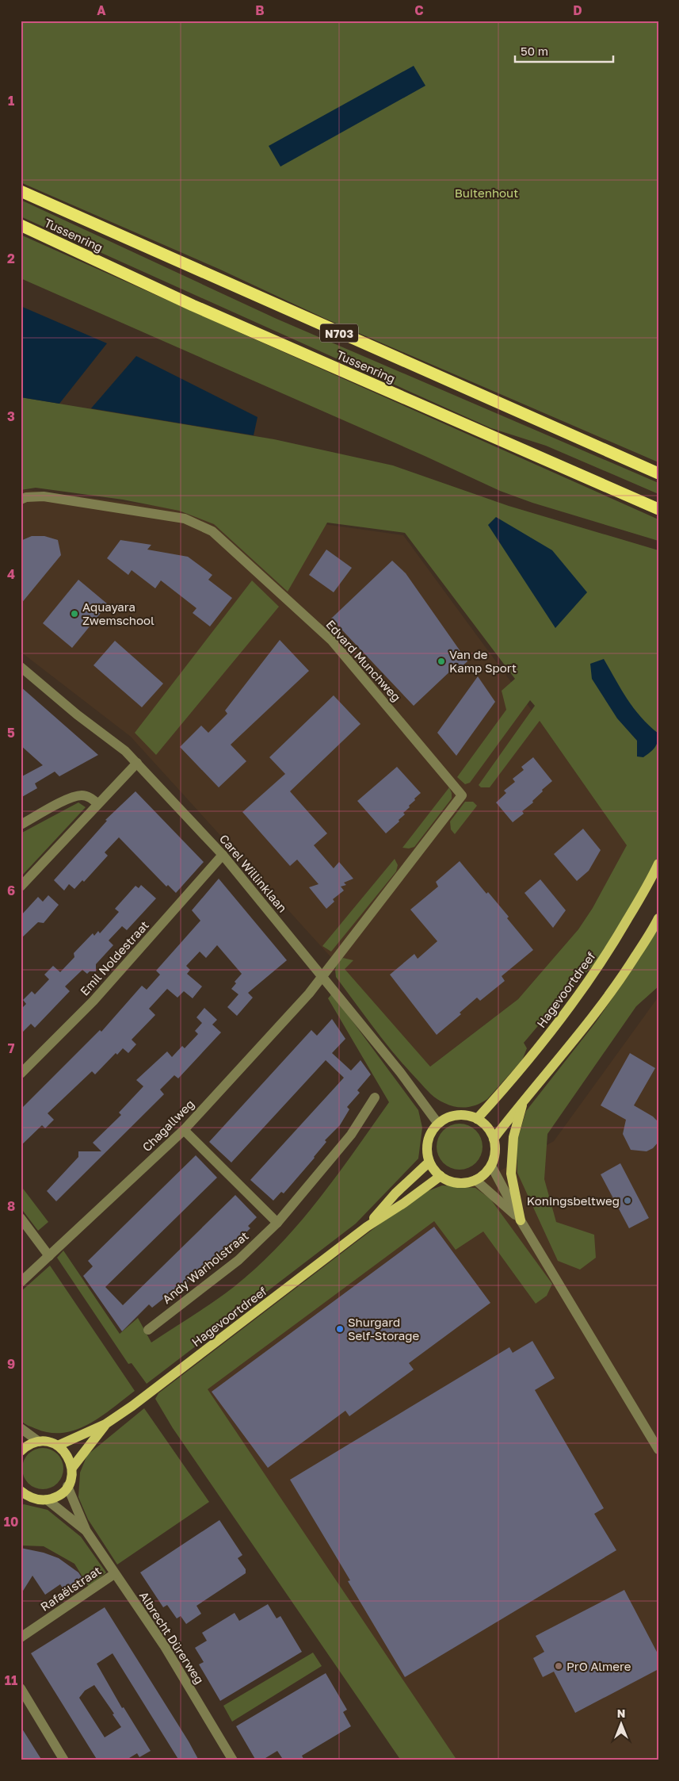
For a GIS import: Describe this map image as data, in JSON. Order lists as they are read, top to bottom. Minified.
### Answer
{"streets":{"highway":["Tussenring","N703"],"main road":["Hagevoortdreef"],"street":["Edvard Munchweg","Carel Willinklaan","Emil Noldestraat","Chagallweg","Andy Warholstraat","Rafaëlstraat","Albrecht Dürerweg"]},"crossings":[["Edvard Munchweg","Carel Willinklaan"],["Edvard Munchweg","Chagallweg"],["Carel Willinklaan","Emil Noldestraat"],["Carel Willinklaan","Hagevoortdreef"],["Carel Willinklaan","Chagallweg"],["Rafaëlstraat","Albrecht Dürerweg"]],"parks":["Buitenhout"],"places":["Aquayara Zwemschool","Van de Kamp Sport","Koningsbeltweg","Shurgard Self-Storage","PrO Almere"],"scale_bar":"50 m","north":"top","grid":{"columns":["A","B","C","D"],"rows":["1","2","3","4","5","6","7","8","9","10","11"]}}
